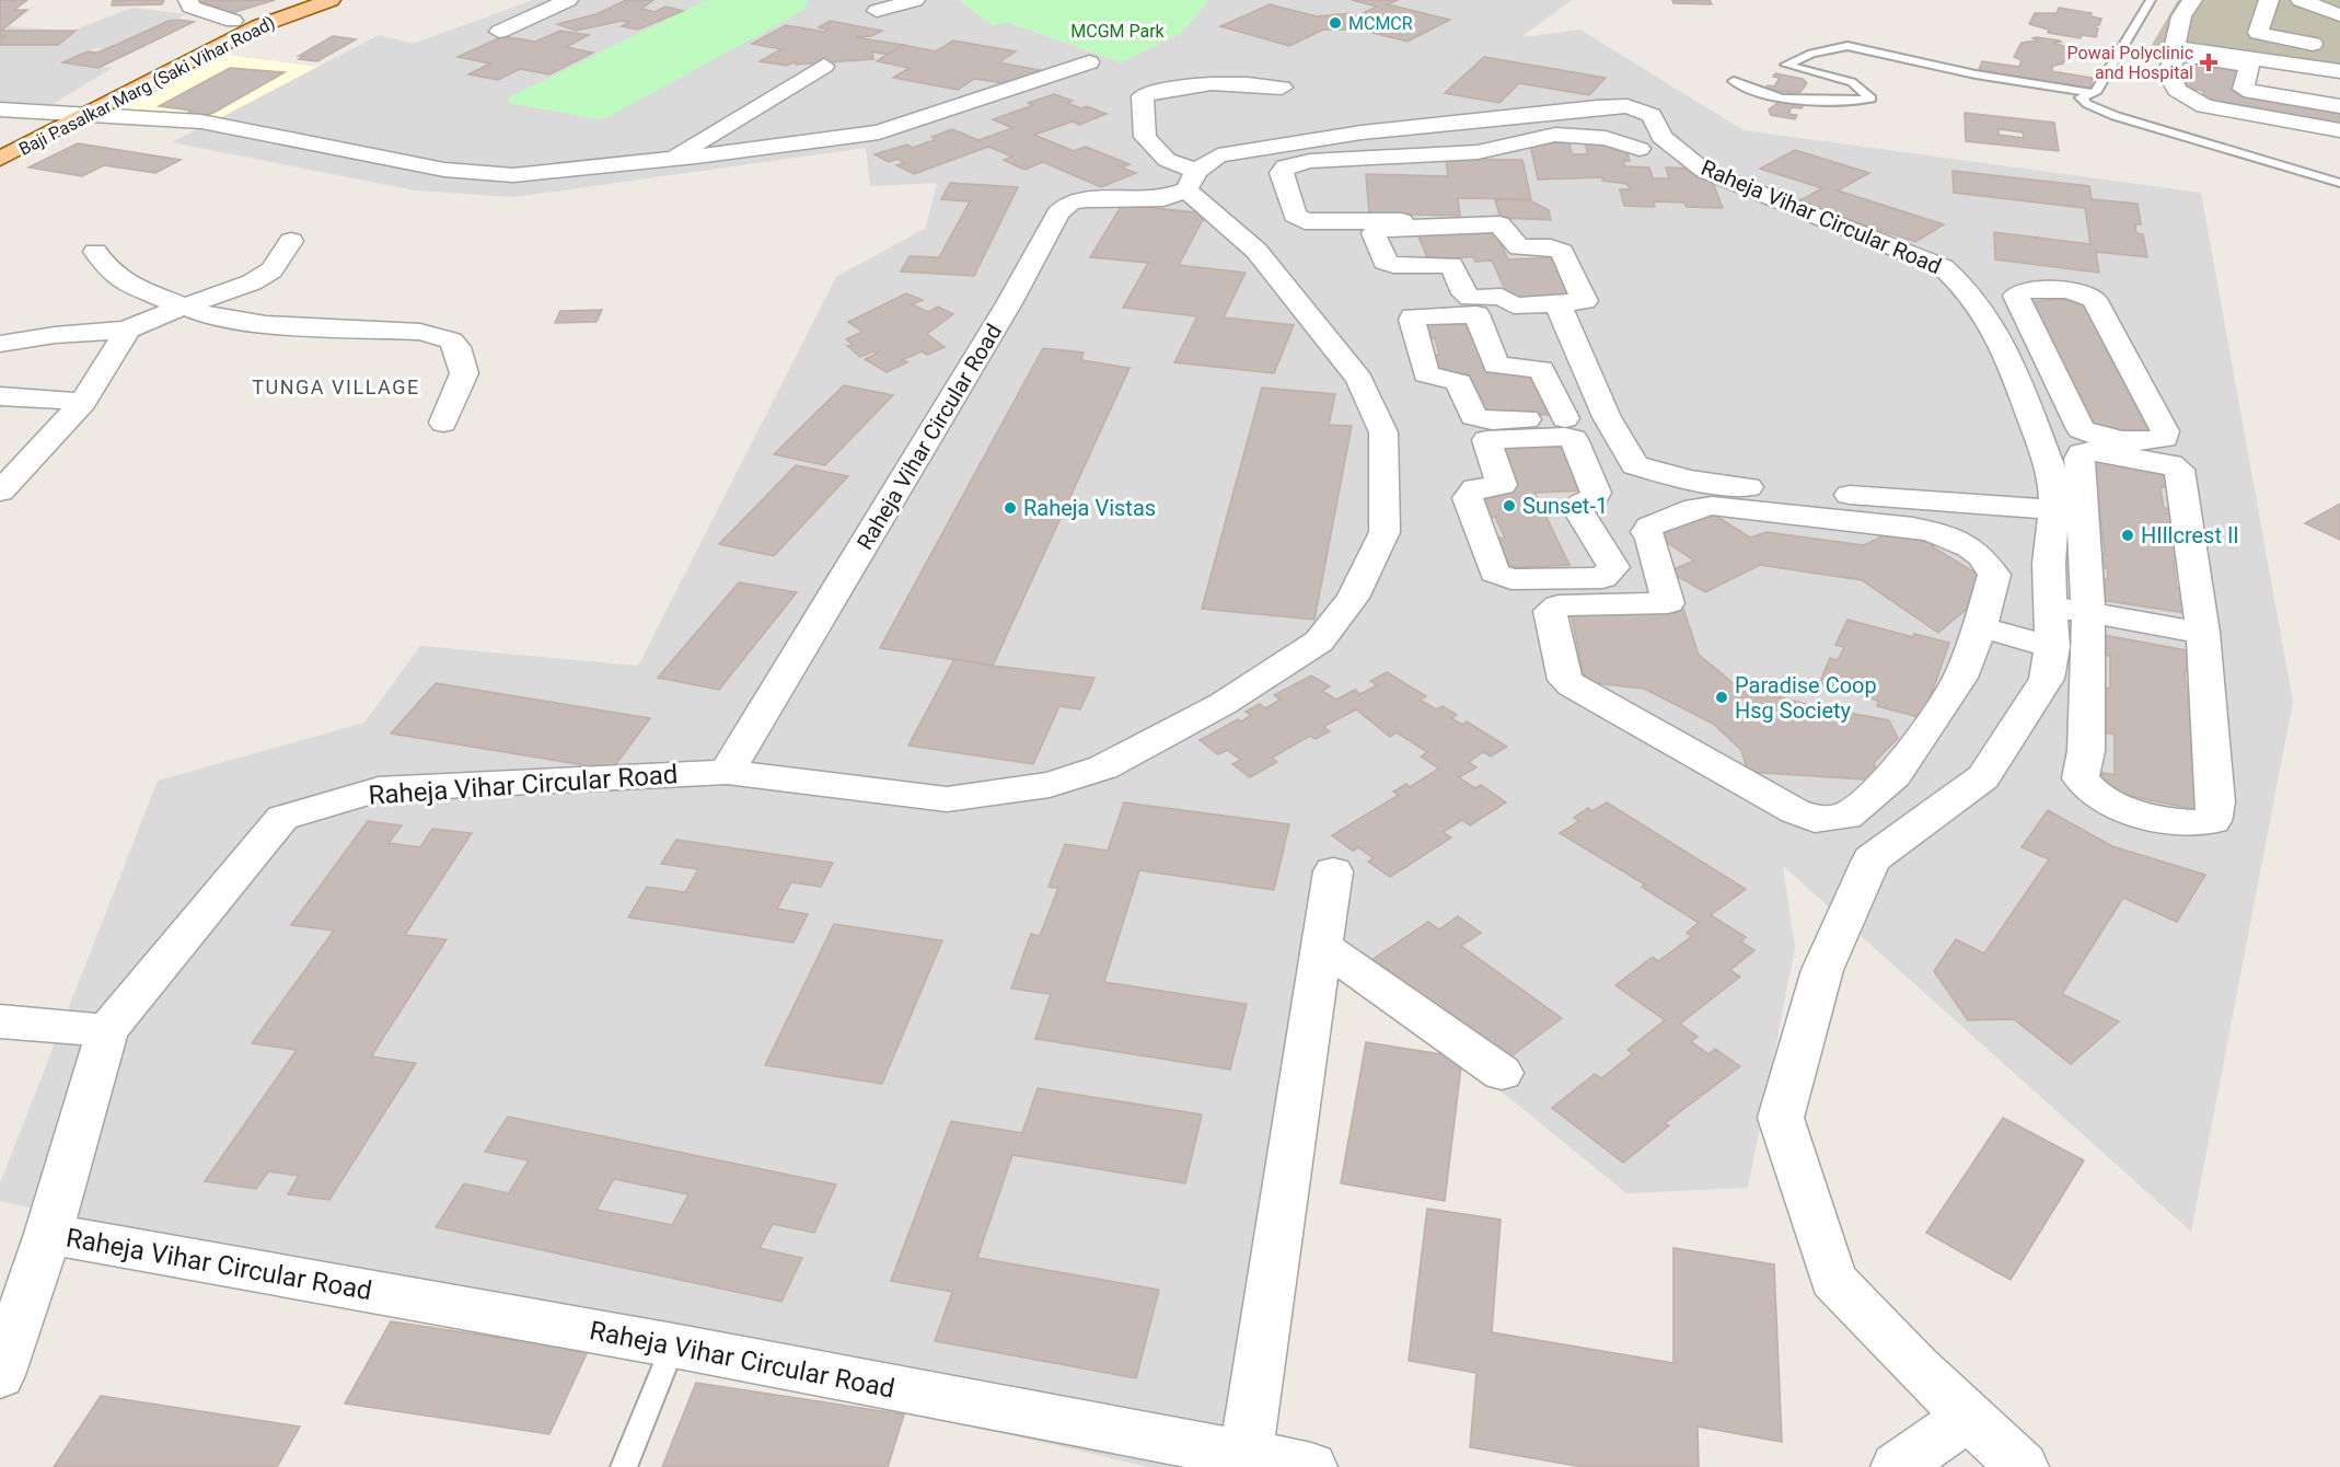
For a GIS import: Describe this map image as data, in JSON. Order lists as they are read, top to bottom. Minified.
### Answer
{"streets":{"main road":["Baji Pasalkar Marg (Saki Vihar Road)"],"street":["Raheja Vihar Circular Road"]},"districts":["TUNGA VILLAGE"],"parks":["MCGM Park"],"places":{"other":["MCMCR","Sunset-1","Raheja Vistas","HIllcrest II","Paradise Coop Hsg Society"],"health":["Powai Polyclinic and Hospital"]}}
